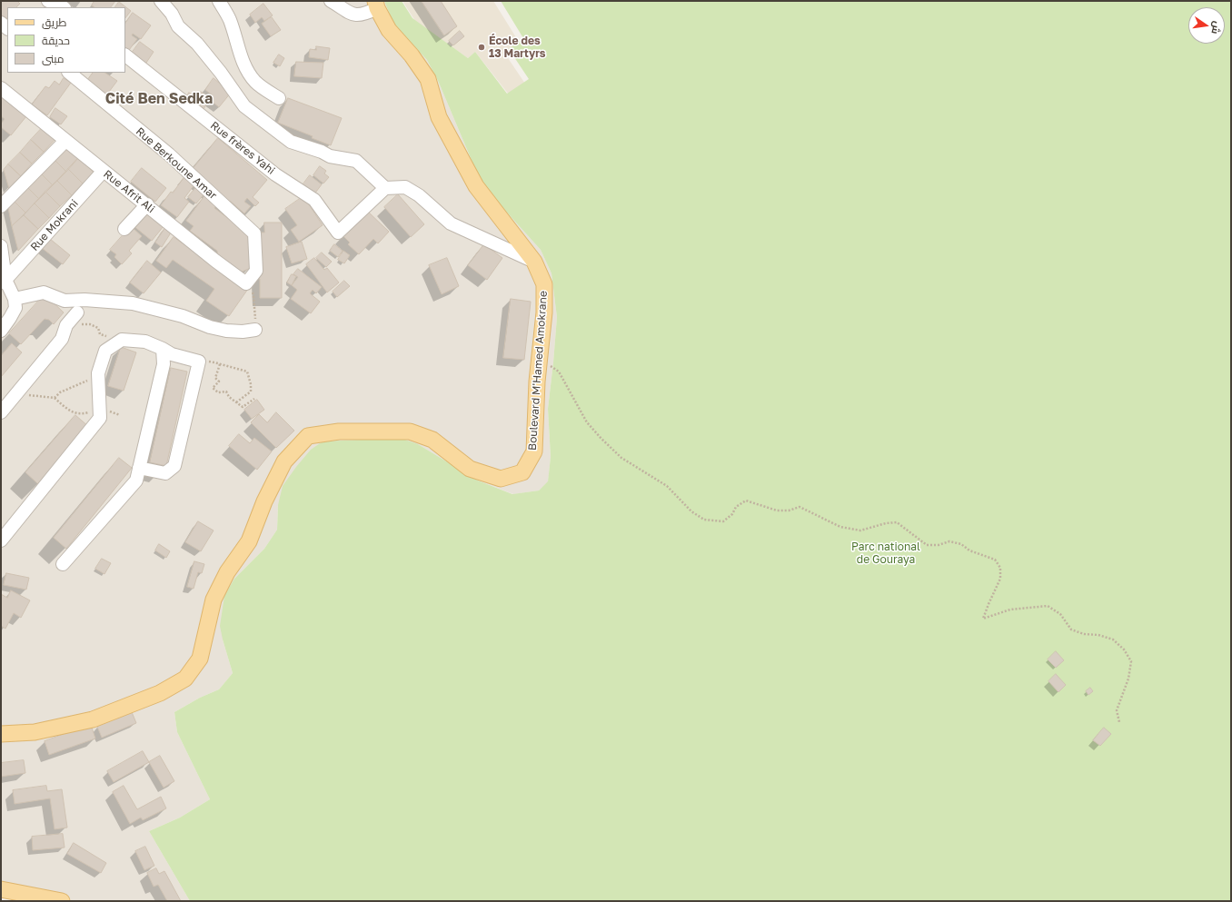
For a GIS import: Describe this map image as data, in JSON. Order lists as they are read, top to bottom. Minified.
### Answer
{"streets":{"main road":["Boulevard M'Hamed Amokrane"],"street":["Rue frères Yahi","Rue Berkoune Amar","Rue Afrit Ali","Rue Mokrani"]},"crossings":[["Rue Berkoune Amar","Rue Afrit Ali"],["Rue Afrit Ali","Rue Mokrani"]],"districts":["Cité Ben Sedka"],"parks":["Parc national de Gouraya"],"places":["École des 13 Martyrs"],"legend":["طريق","حديقة","مبنى"],"north":"right"}
